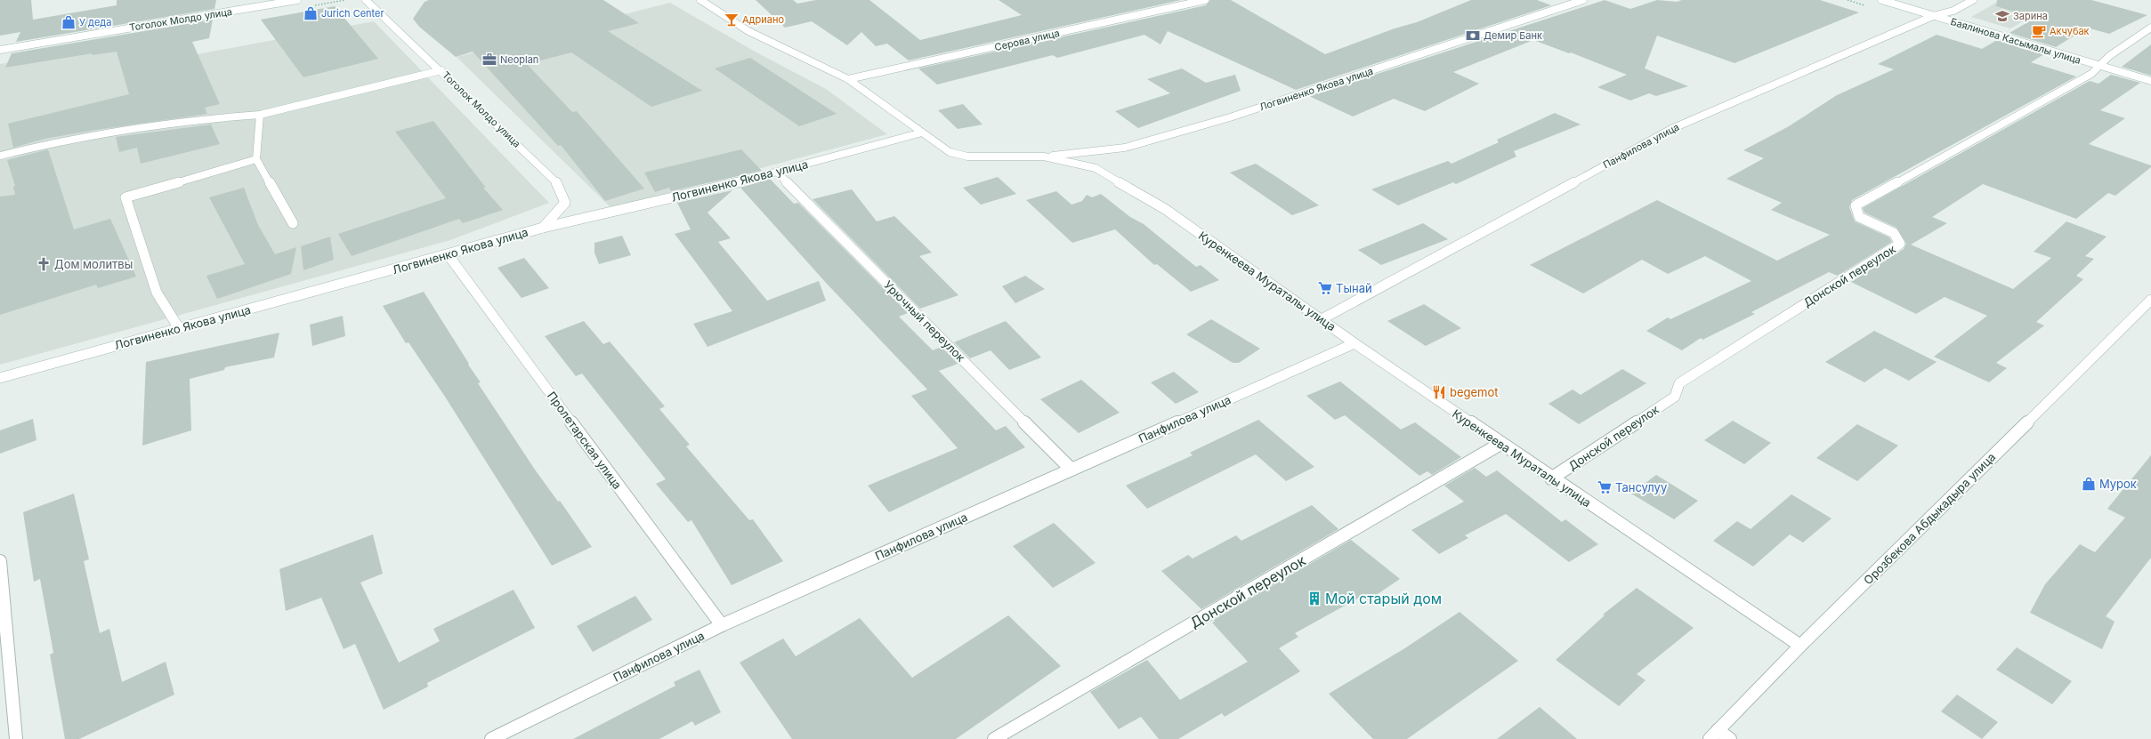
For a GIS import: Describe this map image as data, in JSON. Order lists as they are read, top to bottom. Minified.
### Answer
{"streets":{"street":["Тоголок Молдо улица","Серова улица","Баялинова Касымалы улица","Логвиненко Якова улица","Панфилова улица","Донской переулок","Куренкеева Мураталы улица","Урючный переулок","Пролетарская улица","Орозбекова Абдыкадыра улица"]},"crossings":[["Тоголок Молдо улица","Логвиненко Якова улица"],["Серова улица","Куренкеева Мураталы улица"],["Баялинова Касымалы улица","Панфилова улица"],["Баялинова Касымалы улица","Донской переулок"],["Логвиненко Якова улица","Куренкеева Мураталы улица"],["Логвиненко Якова улица","Урючный переулок"],["Логвиненко Якова улица","Пролетарская улица"],["Панфилова улица","Куренкеева Мураталы улица"],["Панфилова улица","Урючный переулок"],["Панфилова улица","Пролетарская улица"],["Донской переулок","Куренкеева Мураталы улица"],["Куренкеева Мураталы улица","Орозбекова Абдыкадыра улица"]],"places":{"shop":["Jurich Center","У деда","Мурок"],"school or university":["Зарина"],"bar":["Адриано"],"cafe":["Акчубак"],"bank":["Демир Банк"],"office":["Neoplan"],"church":["Дом молитвы"],"supermarket":["Тынай","Тансулуу"],"restaurant":["begemot"],"building":["Мой старый дом"]}}
